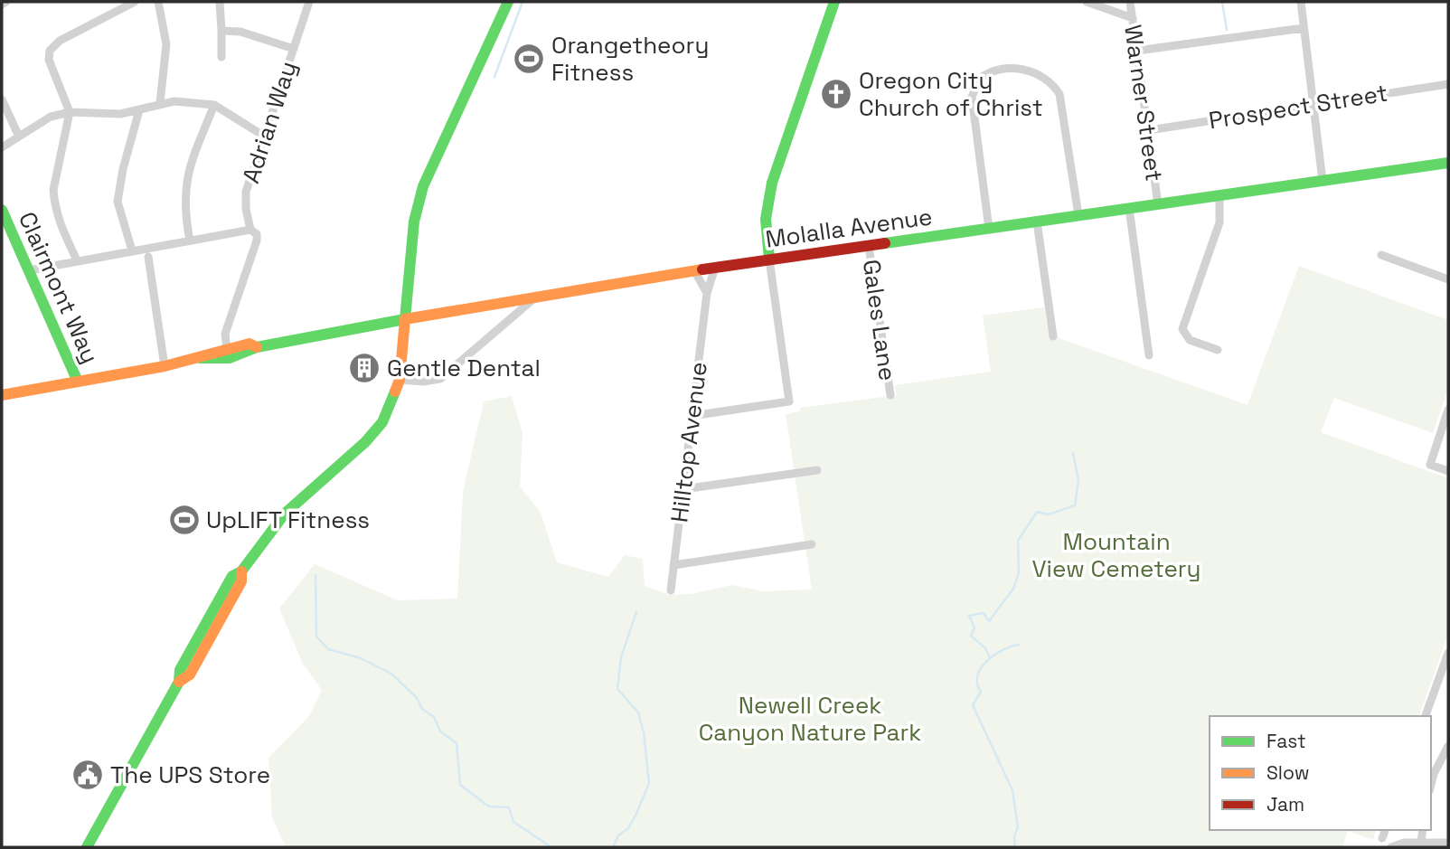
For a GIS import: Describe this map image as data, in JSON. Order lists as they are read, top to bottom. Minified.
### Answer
{"streets":{"main road":["Molalla Avenue","Clairmont Way"],"street":["Warner Street","Prospect Street","Adrian Way","Gales Lane","Hilltop Avenue"]},"crossings":[["Warner Street","Prospect Street"],["Warner Street","Molalla Avenue"],["Adrian Way","Molalla Avenue"],["Molalla Avenue","Clairmont Way"],["Molalla Avenue","Gales Lane"],["Molalla Avenue","Hilltop Avenue"]],"parks":["Mountain View Cemetery","Newell Creek Canyon Nature Park"],"places":{"sports":["Orangetheory Fitness","UpLIFT Fitness"],"church":["Oregon City Church of Christ"],"building":["Gentle Dental"],"public building":["The UPS Store"]},"legend":["Fast","Slow","Jam"]}
